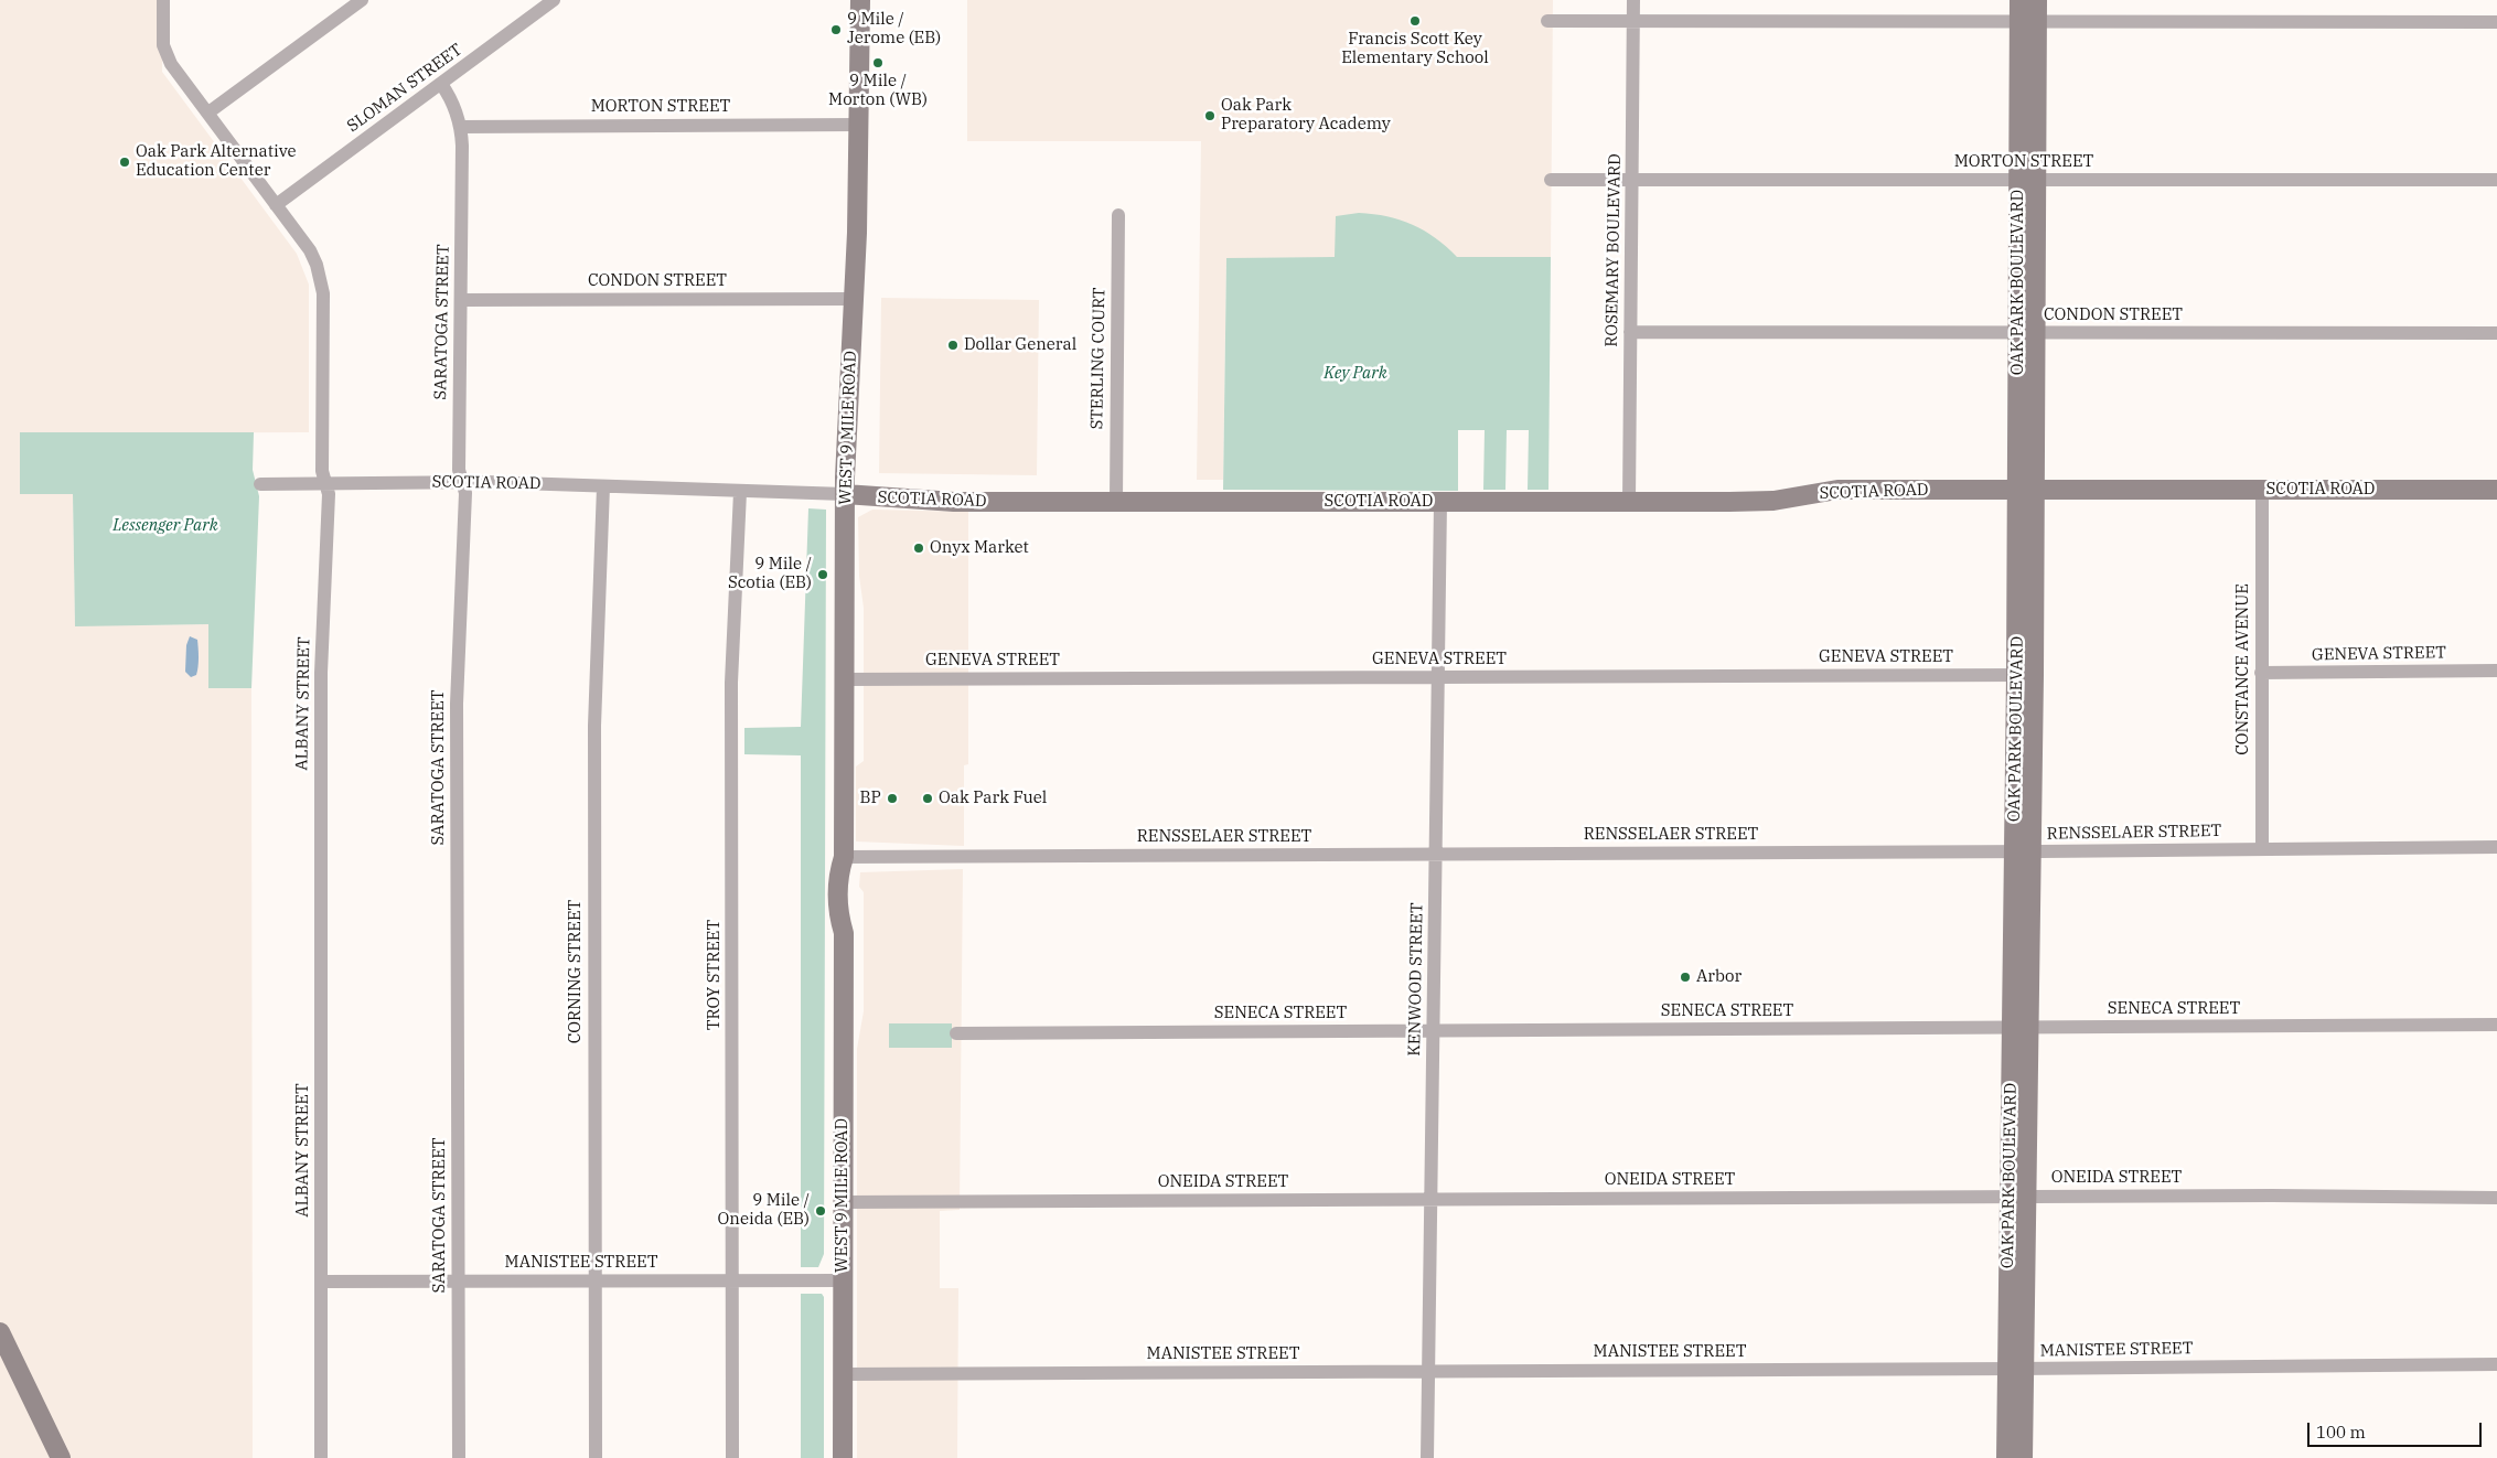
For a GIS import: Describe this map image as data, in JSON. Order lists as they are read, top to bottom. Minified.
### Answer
{"streets":{"street":["SLOMAN STREET","MORTON STREET","ROSEMARY BOULEVARD","CONDON STREET","OAK PARK BOULEVARD","SARATOGA STREET","STERLING COURT","WEST 9 MILE ROAD","SCOTIA ROAD","GENEVA STREET","CONSTANCE AVENUE","ALBANY STREET","RENSSELAER STREET","CORNING STREET","TROY STREET","KENWOOD STREET","SENECA STREET","ONEIDA STREET","MANISTEE STREET"]},"crossings":[["SLOMAN STREET","SARATOGA STREET"],["SLOMAN STREET","ALBANY STREET"],["MORTON STREET","ROSEMARY BOULEVARD"],["MORTON STREET","OAK PARK BOULEVARD"],["MORTON STREET","SARATOGA STREET"],["MORTON STREET","WEST 9 MILE ROAD"],["ROSEMARY BOULEVARD","CONDON STREET"],["ROSEMARY BOULEVARD","SCOTIA ROAD"],["CONDON STREET","OAK PARK BOULEVARD"],["CONDON STREET","SARATOGA STREET"],["CONDON STREET","WEST 9 MILE ROAD"],["OAK PARK BOULEVARD","SCOTIA ROAD"],["OAK PARK BOULEVARD","GENEVA STREET"],["OAK PARK BOULEVARD","RENSSELAER STREET"],["OAK PARK BOULEVARD","SENECA STREET"],["OAK PARK BOULEVARD","ONEIDA STREET"],["OAK PARK BOULEVARD","MANISTEE STREET"],["SARATOGA STREET","SCOTIA ROAD"],["SARATOGA STREET","MANISTEE STREET"],["STERLING COURT","SCOTIA ROAD"],["WEST 9 MILE ROAD","SCOTIA ROAD"],["WEST 9 MILE ROAD","GENEVA STREET"],["WEST 9 MILE ROAD","RENSSELAER STREET"],["WEST 9 MILE ROAD","ONEIDA STREET"],["WEST 9 MILE ROAD","MANISTEE STREET"],["SCOTIA ROAD","CONSTANCE AVENUE"],["SCOTIA ROAD","ALBANY STREET"],["SCOTIA ROAD","CORNING STREET"],["SCOTIA ROAD","TROY STREET"],["SCOTIA ROAD","KENWOOD STREET"],["GENEVA STREET","CONSTANCE AVENUE"],["GENEVA STREET","KENWOOD STREET"],["CONSTANCE AVENUE","RENSSELAER STREET"],["ALBANY STREET","MANISTEE STREET"],["RENSSELAER STREET","KENWOOD STREET"],["CORNING STREET","MANISTEE STREET"],["TROY STREET","MANISTEE STREET"],["KENWOOD STREET","SENECA STREET"],["KENWOOD STREET","ONEIDA STREET"],["KENWOOD STREET","MANISTEE STREET"]],"parks":["Key Park","Lessenger Park"],"places":["Francis Scott Key Elementary School","9 Mile / Jerome (EB)","9 Mile / Morton (WB)","Oak Park Preparatory Academy","Oak Park Alternative Education Center","Dollar General","Onyx Market","9 Mile / Scotia (EB)","BP","Oak Park Fuel","Arbor","9 Mile / Oneida (EB)"],"scale_bar":"100 m"}
